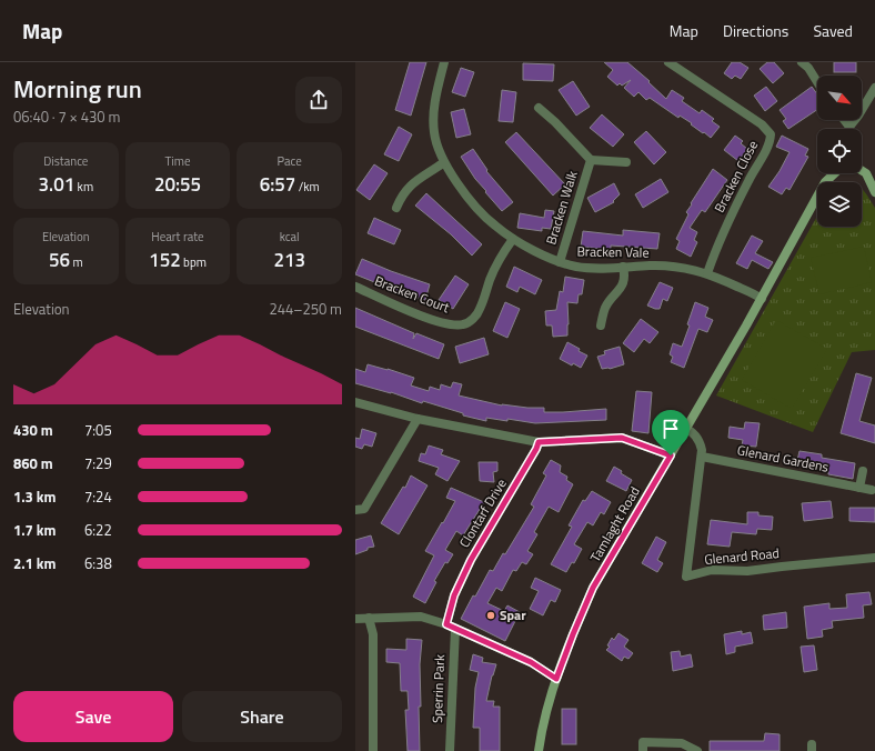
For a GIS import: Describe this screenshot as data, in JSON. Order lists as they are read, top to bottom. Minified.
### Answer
{"streets":{"street":["Bracken Close","Bracken Walk","Bracken Vale","Bracken Court","Glenard Gardens","Clontarf Drive","Tamlaght Road","Glenard Road","Sperrin Park"]},"crossings":[["Bracken Close","Bracken Vale"],["Bracken Walk","Bracken Vale"],["Bracken Vale","Bracken Court"],["Bracken Vale","Tamlaght Road"],["Glenard Gardens","Glenard Road"],["Clontarf Drive","Sperrin Park"],["Tamlaght Road","Glenard Road"]],"places":["Spar"],"north":"bottom right","page":{"header":"Map","nav":["Map","Directions","Saved"],"heading":["Morning run","06:40 · 7 × 430 m"],"stats":[["Distance","3.01 km"],["Time","20:55"],["Pace","6:57 /km"],["Elevation","56 m"],["Heart rate","152 bpm"],["kcal","213"]],"chart":["Elevation","244–250 m"],"list":[{"name":"430 m","note":"7:05"},{"name":"860 m","note":"7:29"},{"name":"1.3 km","note":"7:24"},{"name":"1.7 km","note":"6:22"},{"name":"2.1 km","note":"6:38"}],"buttons":["Save","Share"]}}
